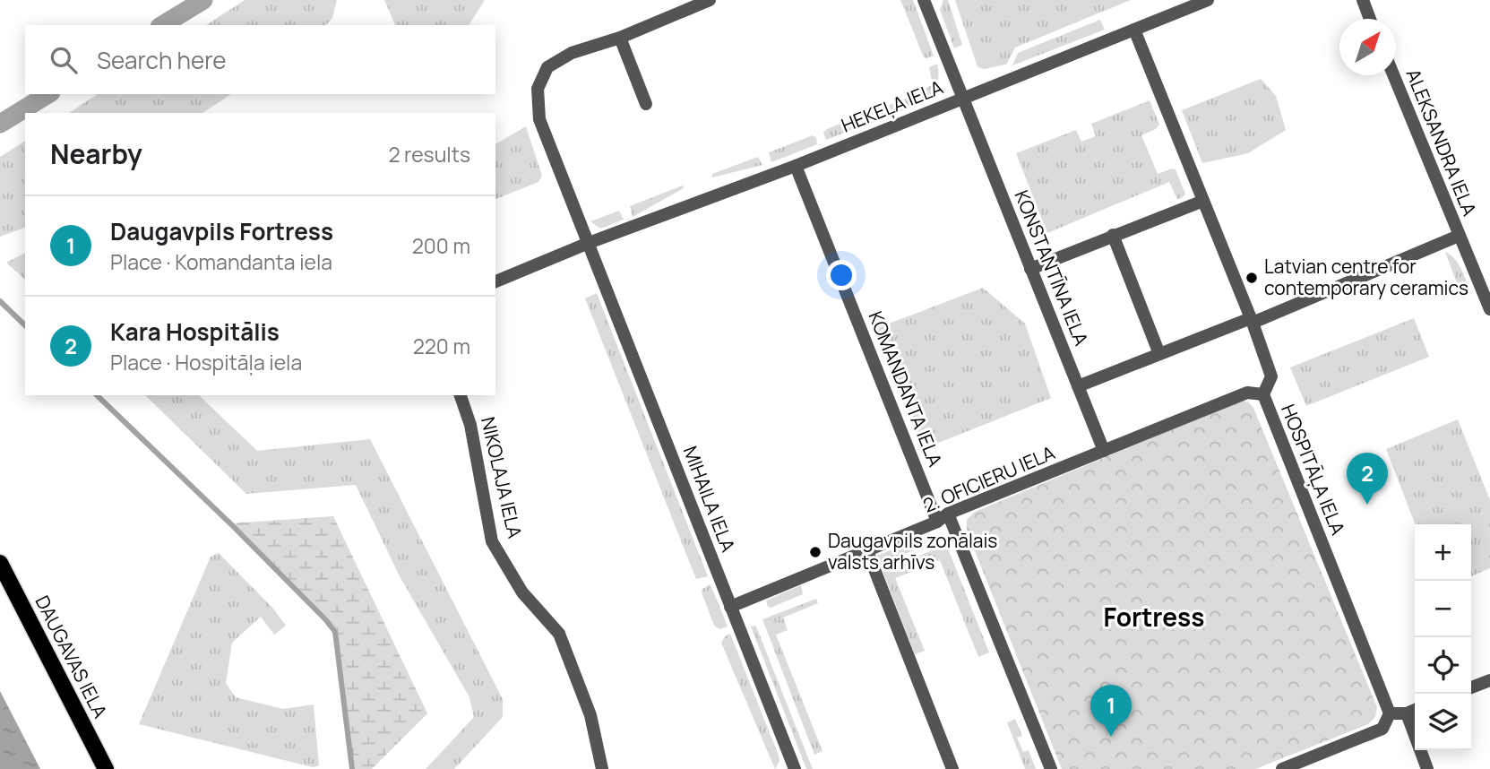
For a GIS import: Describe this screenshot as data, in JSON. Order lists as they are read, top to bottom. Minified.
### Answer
{"streets":{"main road":["DAUGAVAS IELA"],"street":["HEKEĻA IELA","ALEKSANDRA IELA","KONSTANTĪNA IELA","KOMANDANTA IELA","HOSPITĀĻA IELA","NIKOLAJA IELA","2. OFICIERU IELA","MIHAILA IELA"]},"crossings":[["HEKEĻA IELA","KONSTANTĪNA IELA"],["HEKEĻA IELA","KOMANDANTA IELA"],["HEKEĻA IELA","HOSPITĀĻA IELA"],["HEKEĻA IELA","MIHAILA IELA"],["KONSTANTĪNA IELA","2. OFICIERU IELA"],["KOMANDANTA IELA","2. OFICIERU IELA"],["HOSPITĀĻA IELA","2. OFICIERU IELA"],["2. OFICIERU IELA","MIHAILA IELA"]],"districts":["Fortress"],"places":["Latvian centre for contemporary ceramics","Daugavpils zonālais valsts arhīvs"],"north":"top right","page":{"search":"Search here","heading":["Nearby","2 results"],"list":[{"mark":"1","name":"Daugavpils Fortress","note":"Place · Komandanta iela","value":"200 m"},{"mark":"2","name":"Kara Hospitālis","note":"Place · Hospitāļa iela","value":"220 m"}],"pins":["2","1"],"map_buttons":["+","−"]}}
